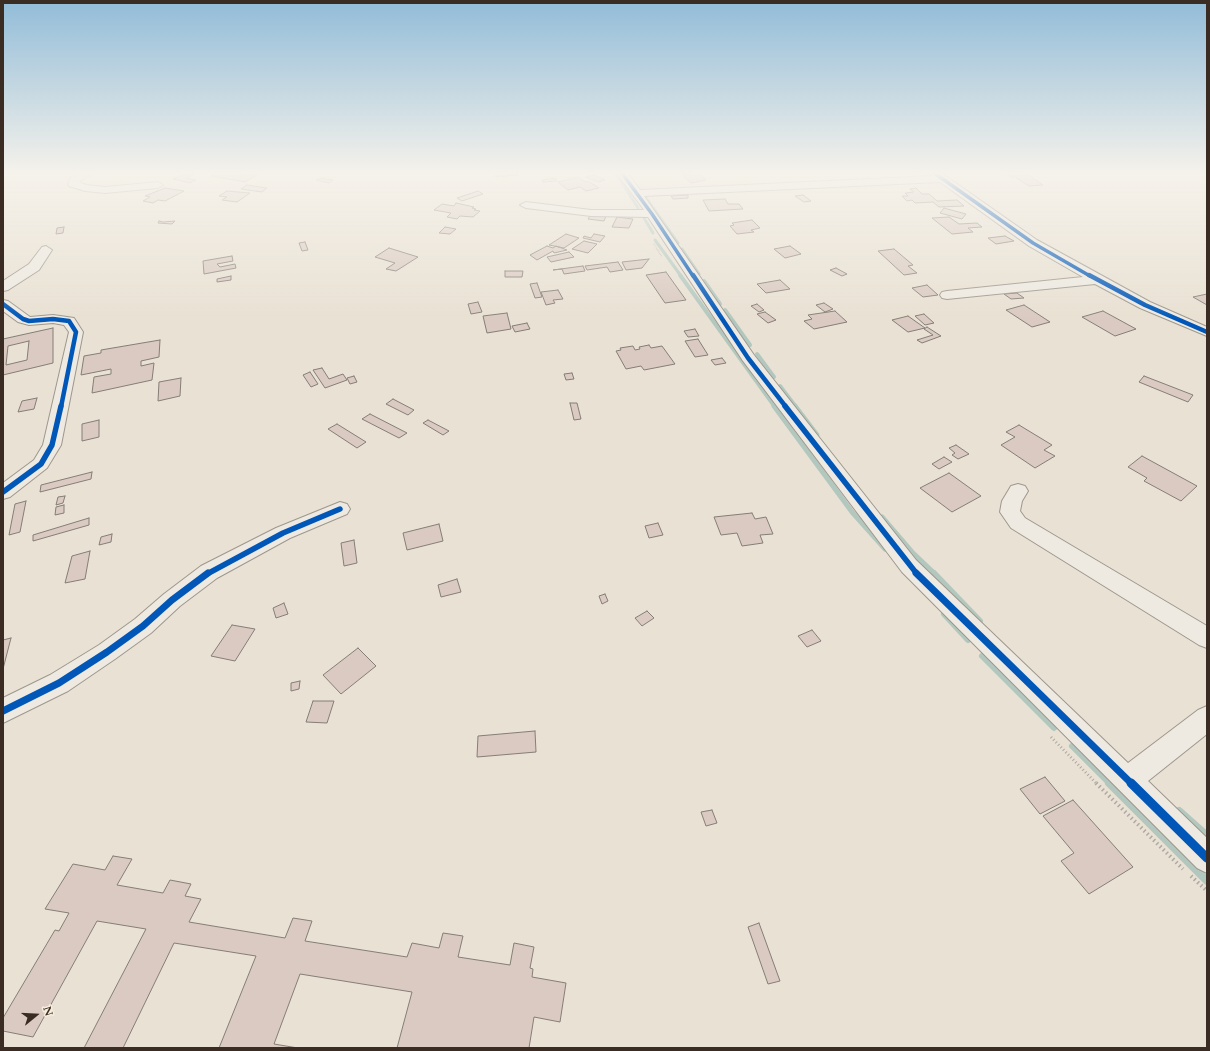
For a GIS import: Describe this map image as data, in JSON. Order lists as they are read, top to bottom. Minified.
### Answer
{"north":"right"}
